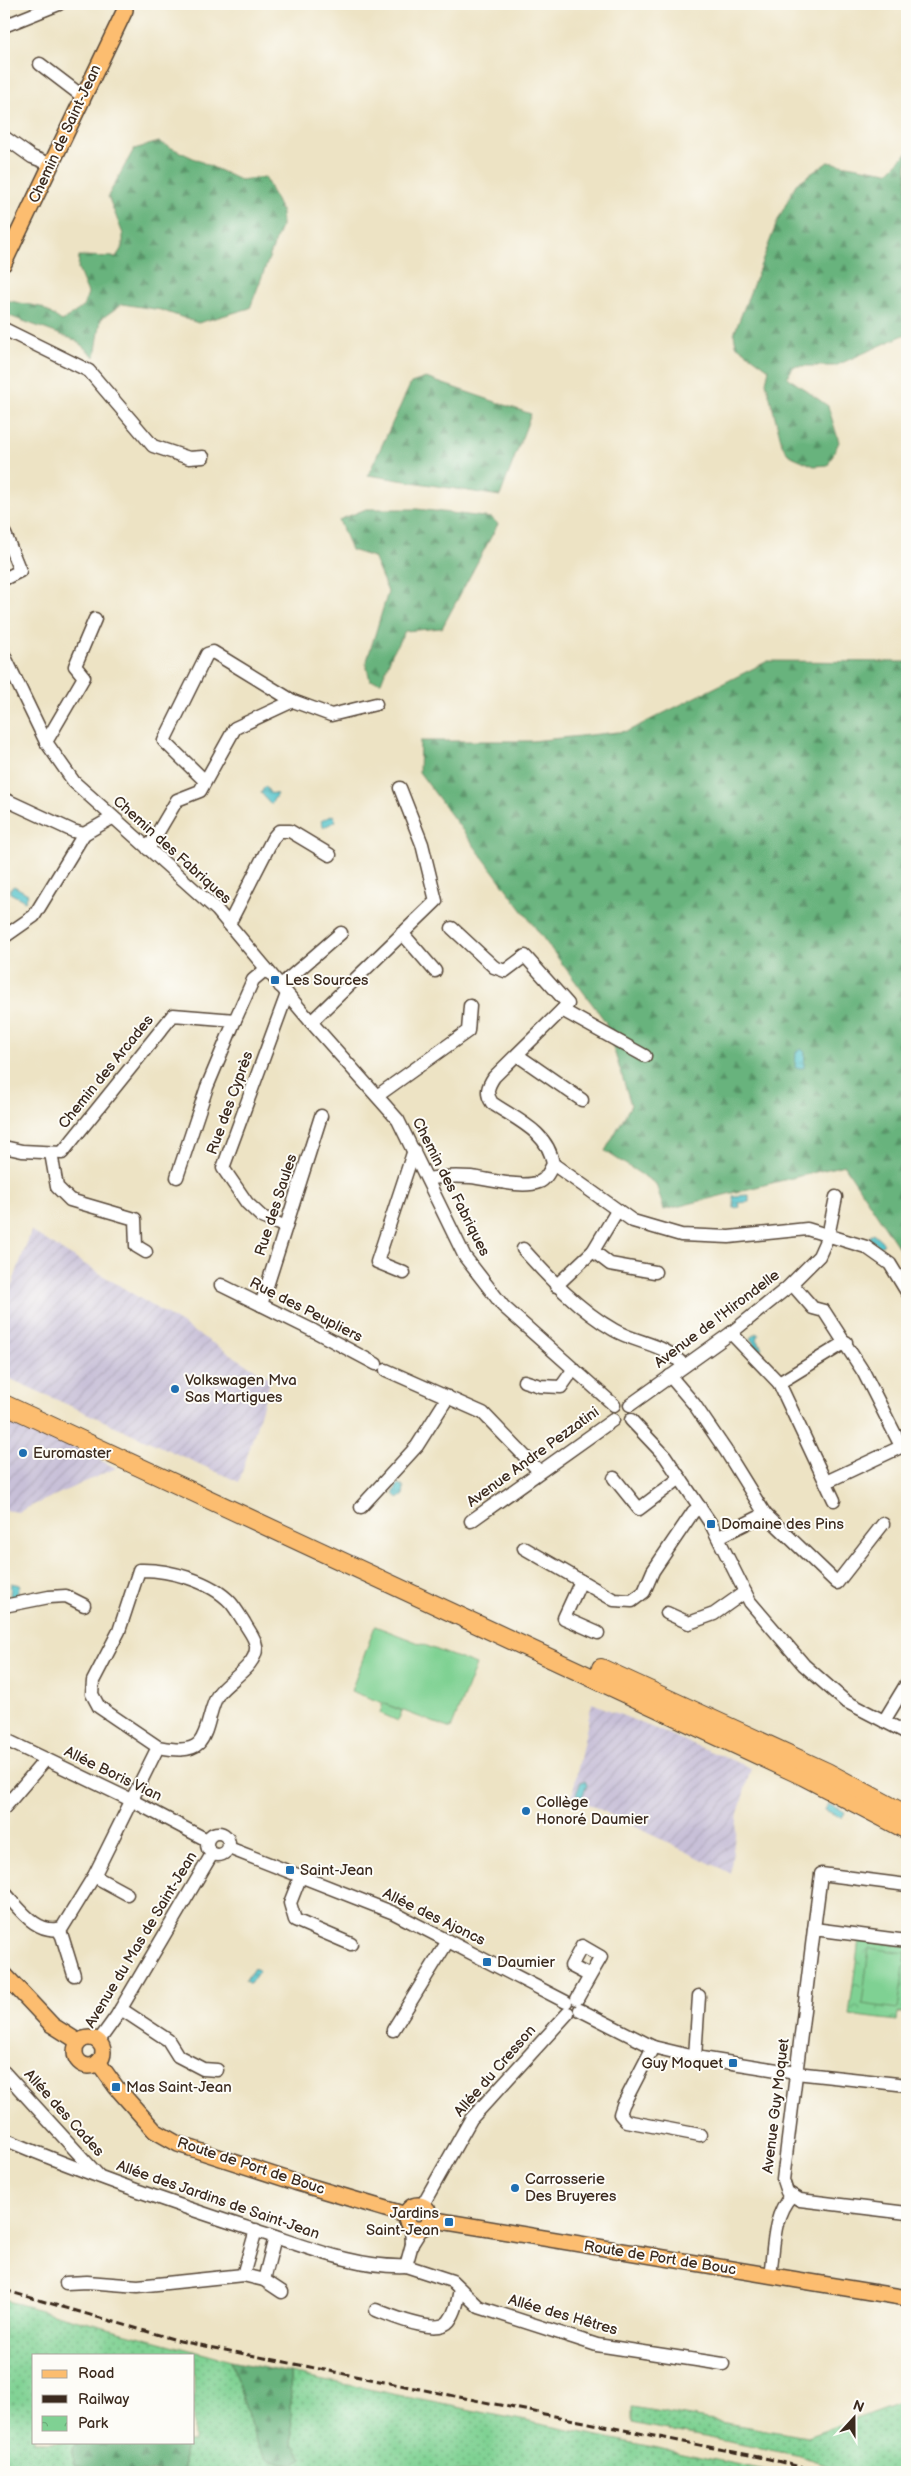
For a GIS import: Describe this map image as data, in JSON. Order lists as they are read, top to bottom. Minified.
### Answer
{"streets":{"main road":["Chemin de Saint-Jean","Route de Port de Bouc"],"street":["Chemin des Fabriques","Chemin des Arcades","Rue des Cyprès","Rue des Saules","Rue des Peupliers","Avenue de l'Hirondelle","Avenue Andre Pezzatini","Allée Boris Vian","Allée des Ajoncs","Avenue du Mas de Saint-Jean","Allée du Cresson","Avenue Guy Moquet","Allée des Cades","Allée des Jardins de Saint-Jean","Allée des Hêtres"]},"crossings":[["Chemin des Fabriques","Rue des Cyprès"],["Chemin des Fabriques","Avenue de l'Hirondelle"],["Chemin des Fabriques","Avenue Andre Pezzatini"],["Rue des Cyprès","Rue des Saules"],["Rue des Saules","Rue des Peupliers"],["Rue des Peupliers","Avenue Andre Pezzatini"],["Avenue de l'Hirondelle","Avenue Andre Pezzatini"],["Allée Boris Vian","Allée des Ajoncs"],["Allée Boris Vian","Avenue du Mas de Saint-Jean"],["Allée des Ajoncs","Avenue du Mas de Saint-Jean"],["Allée des Ajoncs","Allée du Cresson"],["Allée des Ajoncs","Avenue Guy Moquet"],["Avenue du Mas de Saint-Jean","Route de Port de Bouc"],["Allée du Cresson","Route de Port de Bouc"],["Allée des Cades","Allée des Jardins de Saint-Jean"],["Allée des Jardins de Saint-Jean","Allée des Hêtres"]],"places":{"transit":["Les Sources","Domaine des Pins","Saint-Jean","Daumier","Guy Moquet","Mas Saint-Jean","Jardins Saint-Jean"],"other":["Volkswagen Mva Sas Martigues","Euromaster","Collège Honoré Daumier","Carrosserie Des Bruyeres"]},"legend":["Road","Railway","Park"],"north":"top"}
